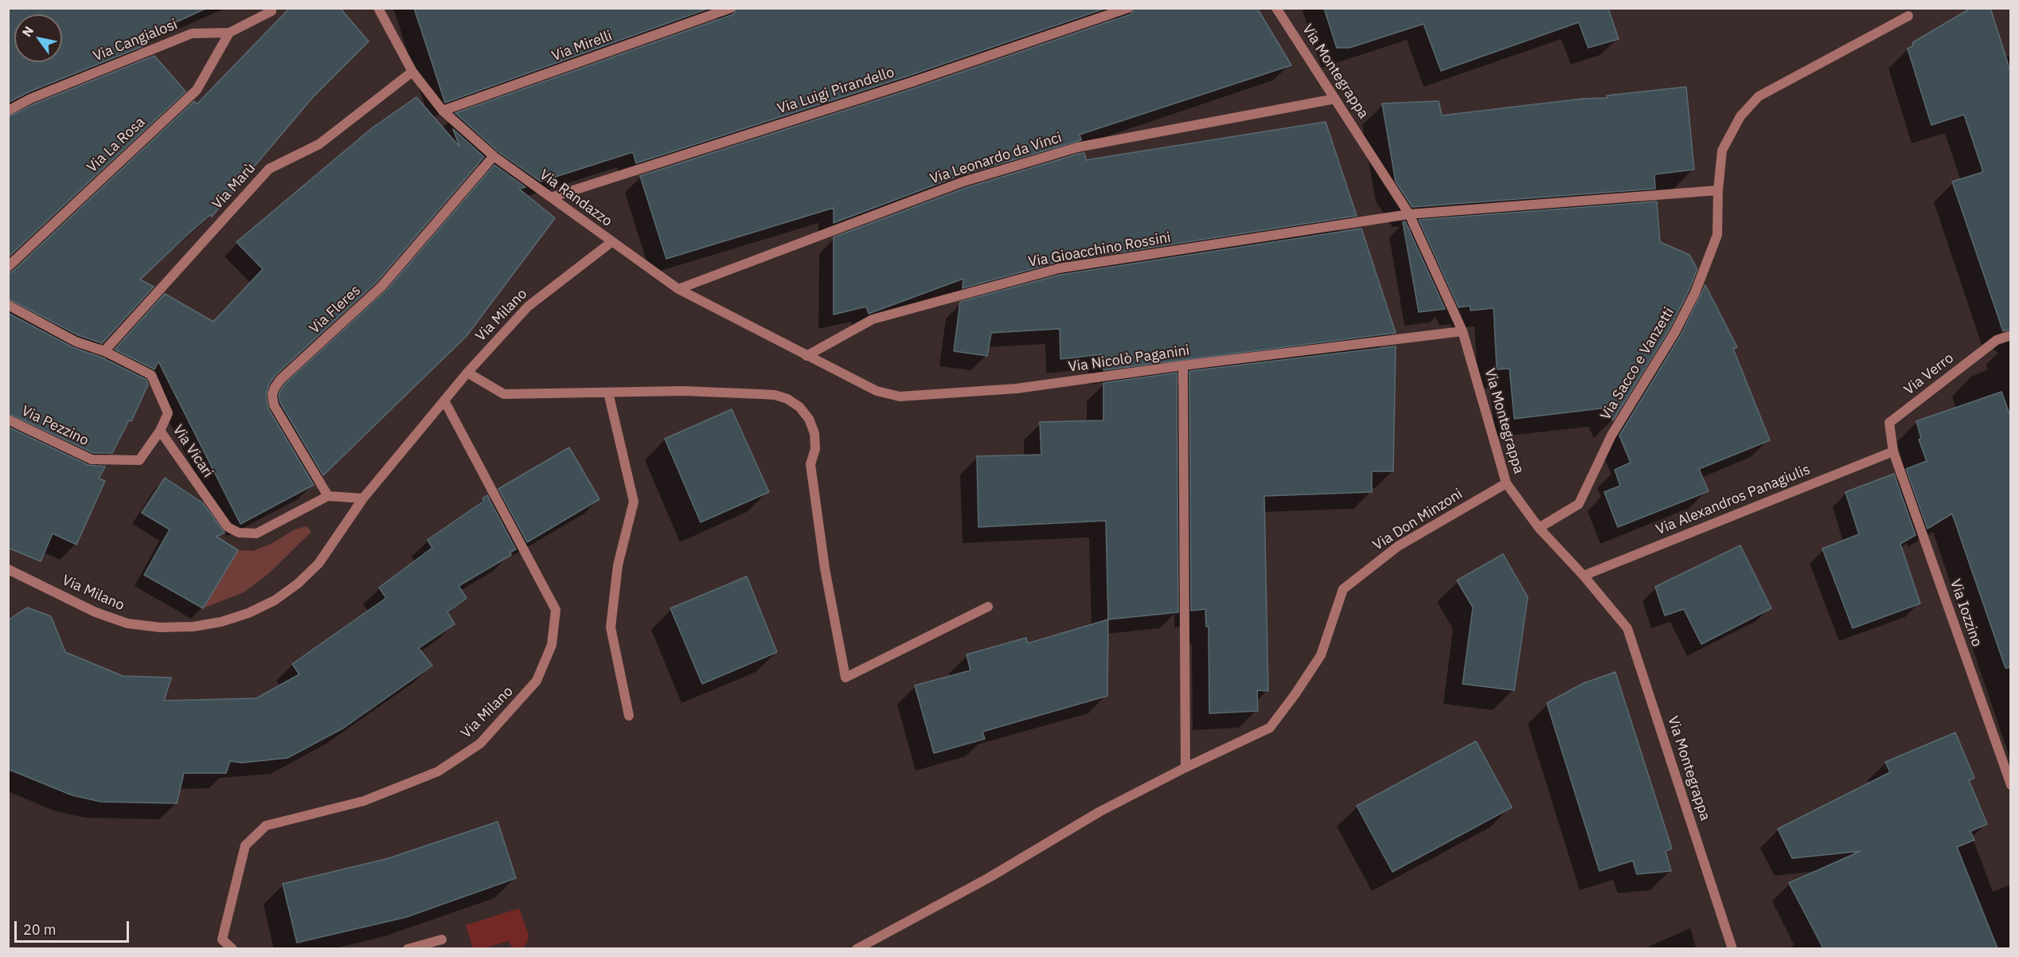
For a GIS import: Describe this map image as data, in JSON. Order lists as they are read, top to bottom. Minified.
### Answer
{"streets":{"street":["Via Cangialosi","Via Mirelli","Via Montegrappa","Via Luigi Pirandello","Via La Rosa","Via Leonardo da Vinci","Via Marù","Via Randazzo","Via Gioacchino Rossini","Via Fleres","Via Milano","Via Nicolò Paganini","Via Sacco e Vanzetti","Via Verro","Via Pezzino","Via Vicari","Via Alexandros Panagiulis","Via Don Minzoni","Via Iozzino"]},"crossings":[["Via Cangialosi","Via La Rosa"],["Via Mirelli","Via Randazzo"],["Via Montegrappa","Via Leonardo da Vinci"],["Via Montegrappa","Via Gioacchino Rossini"],["Via Montegrappa","Via Nicolò Paganini"],["Via Montegrappa","Via Sacco e Vanzetti"],["Via Montegrappa","Via Alexandros Panagiulis"],["Via Montegrappa","Via Don Minzoni"],["Via Luigi Pirandello","Via Randazzo"],["Via Leonardo da Vinci","Via Randazzo"],["Via Marù","Via Randazzo"],["Via Marù","Via Vicari"],["Via Randazzo","Via Gioacchino Rossini"],["Via Randazzo","Via Fleres"],["Via Randazzo","Via Milano"],["Via Randazzo","Via Nicolò Paganini"],["Via Gioacchino Rossini","Via Nicolò Paganini"],["Via Fleres","Via Vicari"],["Via Verro","Via Alexandros Panagiulis"],["Via Verro","Via Iozzino"],["Via Pezzino","Via Vicari"],["Via Alexandros Panagiulis","Via Iozzino"]],"scale_bar":"20 m","north":"top left"}
